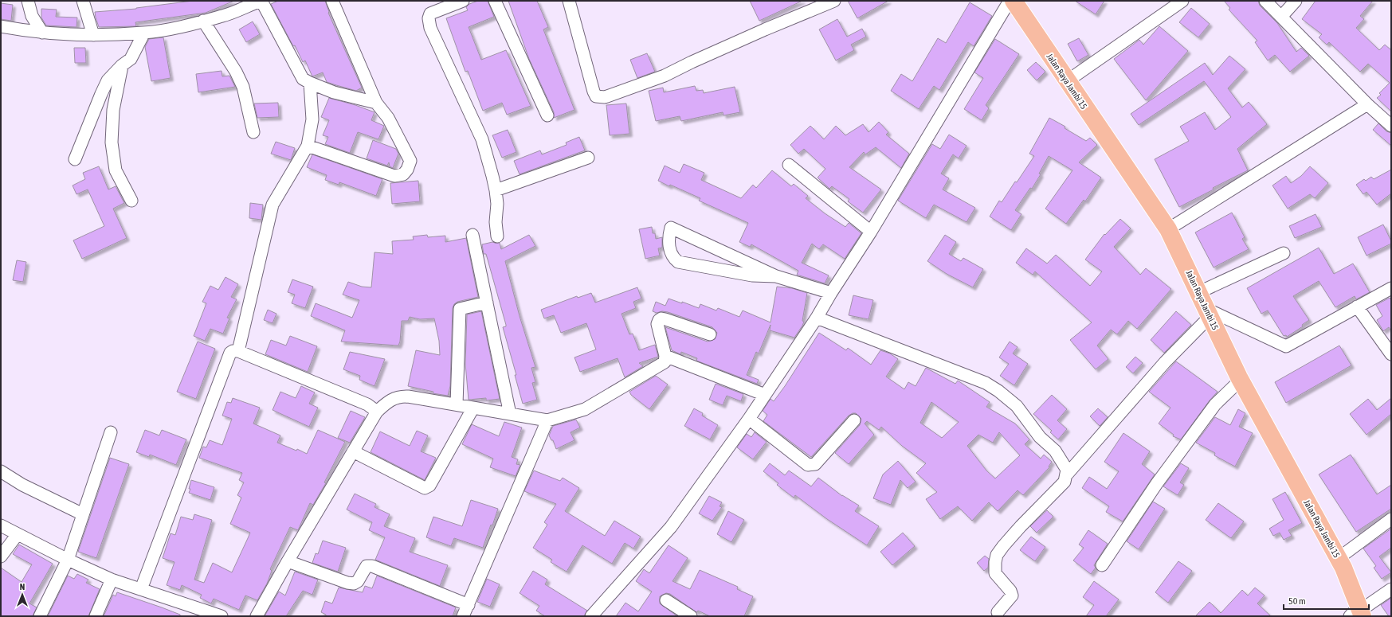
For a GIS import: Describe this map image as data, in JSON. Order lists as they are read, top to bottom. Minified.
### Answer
{"streets":{"highway":["Jalan Raya Jambi 15"]},"scale_bar":"50 m","north":"top"}
